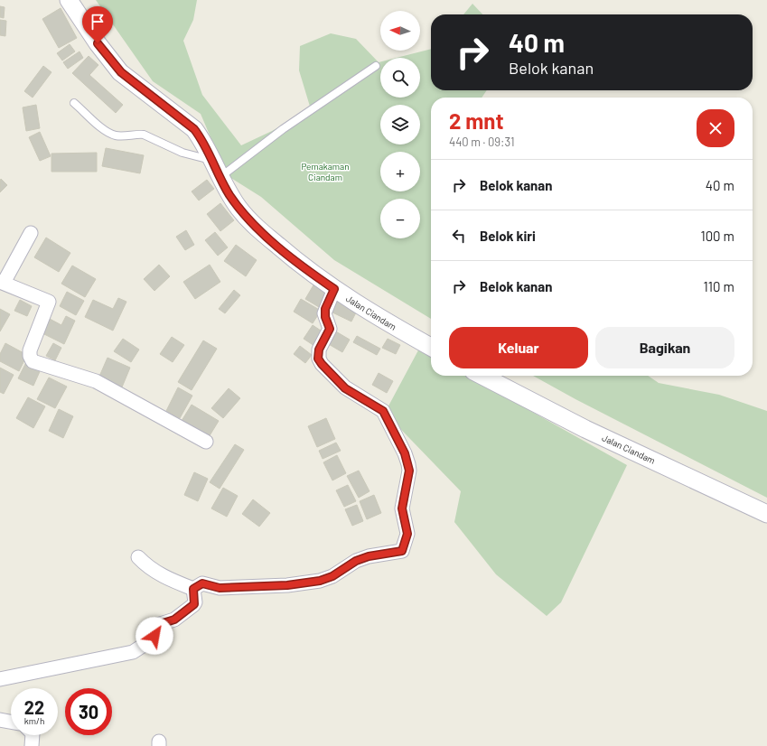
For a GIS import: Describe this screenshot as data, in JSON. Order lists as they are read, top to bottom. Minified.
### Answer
{"streets":{"street":["Jalan Ciandam"]},"parks":["Pemakaman Ciandam"],"north":"left","page":{"map_buttons":["+","−"],"turn":["40 m","Belok kanan"],"heading":["2 mnt","440 m · 09:31"],"list":[{"name":"Belok kanan","value":"40 m"},{"name":"Belok kiri","value":"100 m"},{"name":"Belok kanan","value":"110 m"}],"buttons":["Keluar","Bagikan"],"speed":"22 km/h","limit":"30"}}
